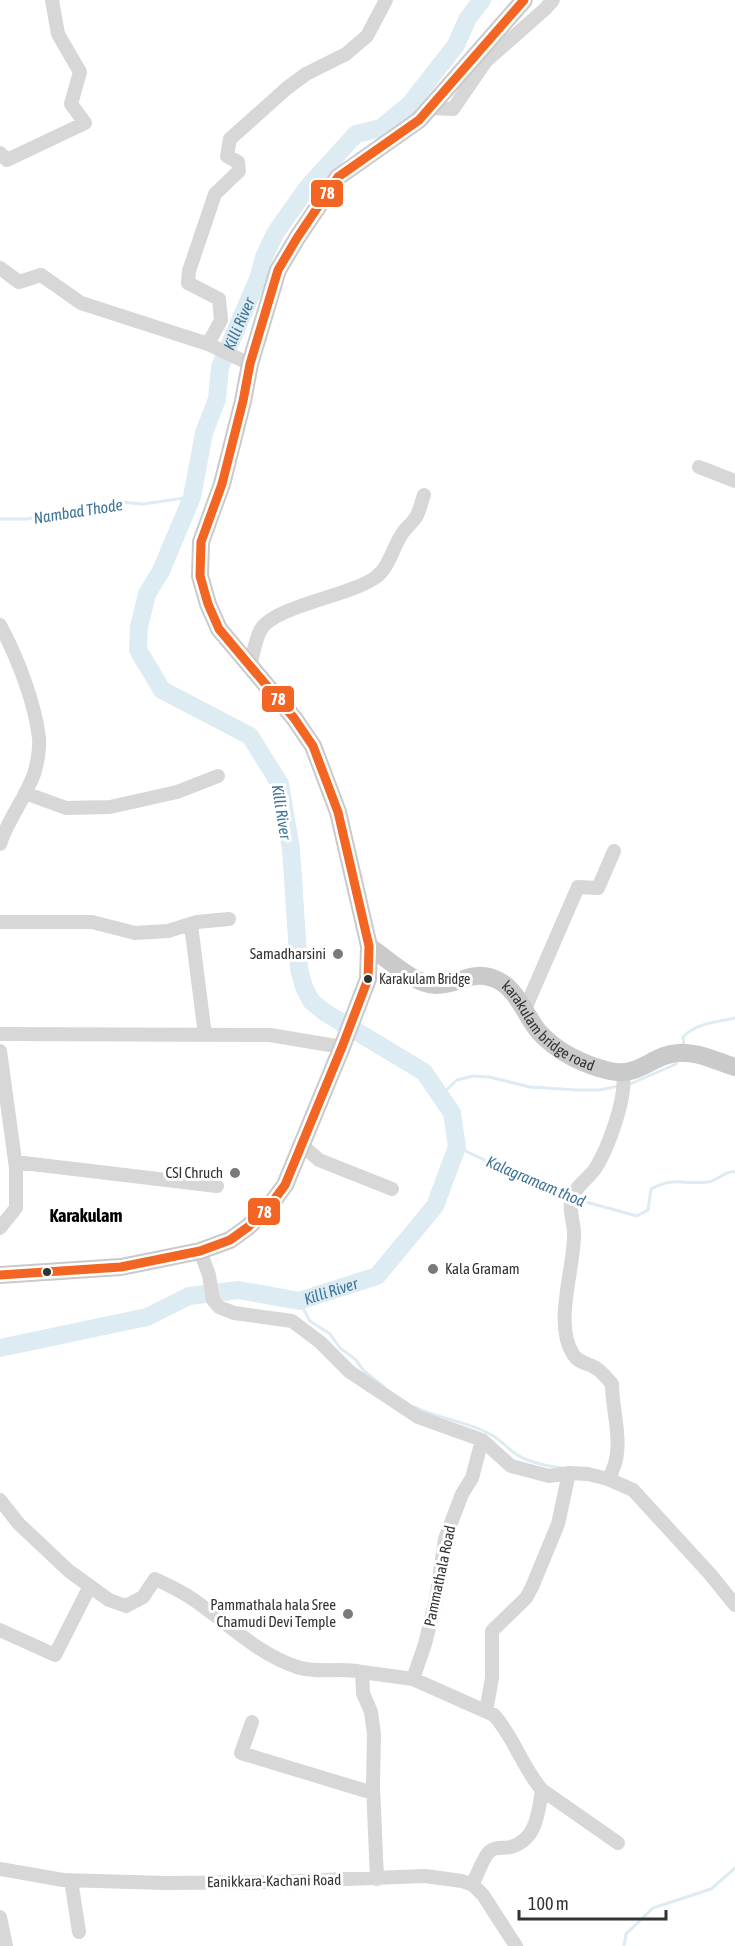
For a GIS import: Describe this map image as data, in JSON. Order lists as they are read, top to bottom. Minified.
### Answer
{"streets":{"main road":["karakulam bridge road"],"street":["Pammathala Road","Eanikkara-Kachani Road"]},"districts":["Karakulam"],"water":["Killi River","Nambad Thode","Kalagramam thod"],"places":["Samadharsini","Karakulam Bridge","CSI Chruch","Kala Gramam","Pammathala hala Sree Chamudi Devi Temple"],"lines":["transit line 78"],"scale_bar":"100 m"}
